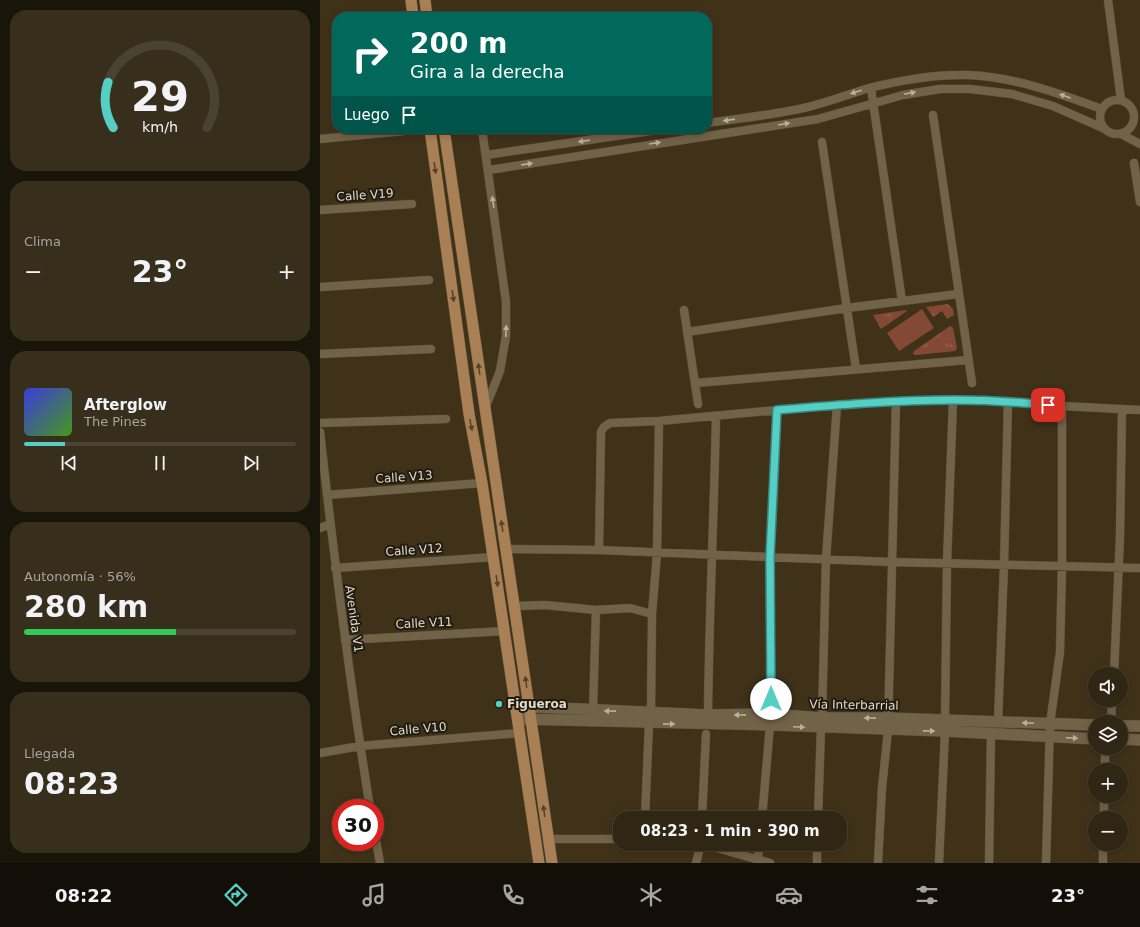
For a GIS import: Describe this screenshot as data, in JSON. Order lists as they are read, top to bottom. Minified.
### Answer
{"streets":{"main road":["Vía Interbarrial"],"street":["Calle V19","Calle V13","Calle V12","Avenida V1","Calle V11","Calle V10"]},"crossings":[["Calle V13","Avenida V1"],["Calle V12","Avenida V1"],["Avenida V1","Calle V11"],["Avenida V1","Calle V10"]],"places":["Figueroa"],"page":{"turn":["200 m","Gira a la derecha"],"then":"Luego","tile":["Clima",["Autonomía · 56%","280 km"],["Llegada","08:23"]],"heat":["−","23°","+"],"song":["Afterglow","The Pines"],"map_buttons":["+","−"],"limit":"30","trip":"08:23 · 1 min · 390 m","tabs":["08:22","23°"],"gauge":["29","km/h"]}}
